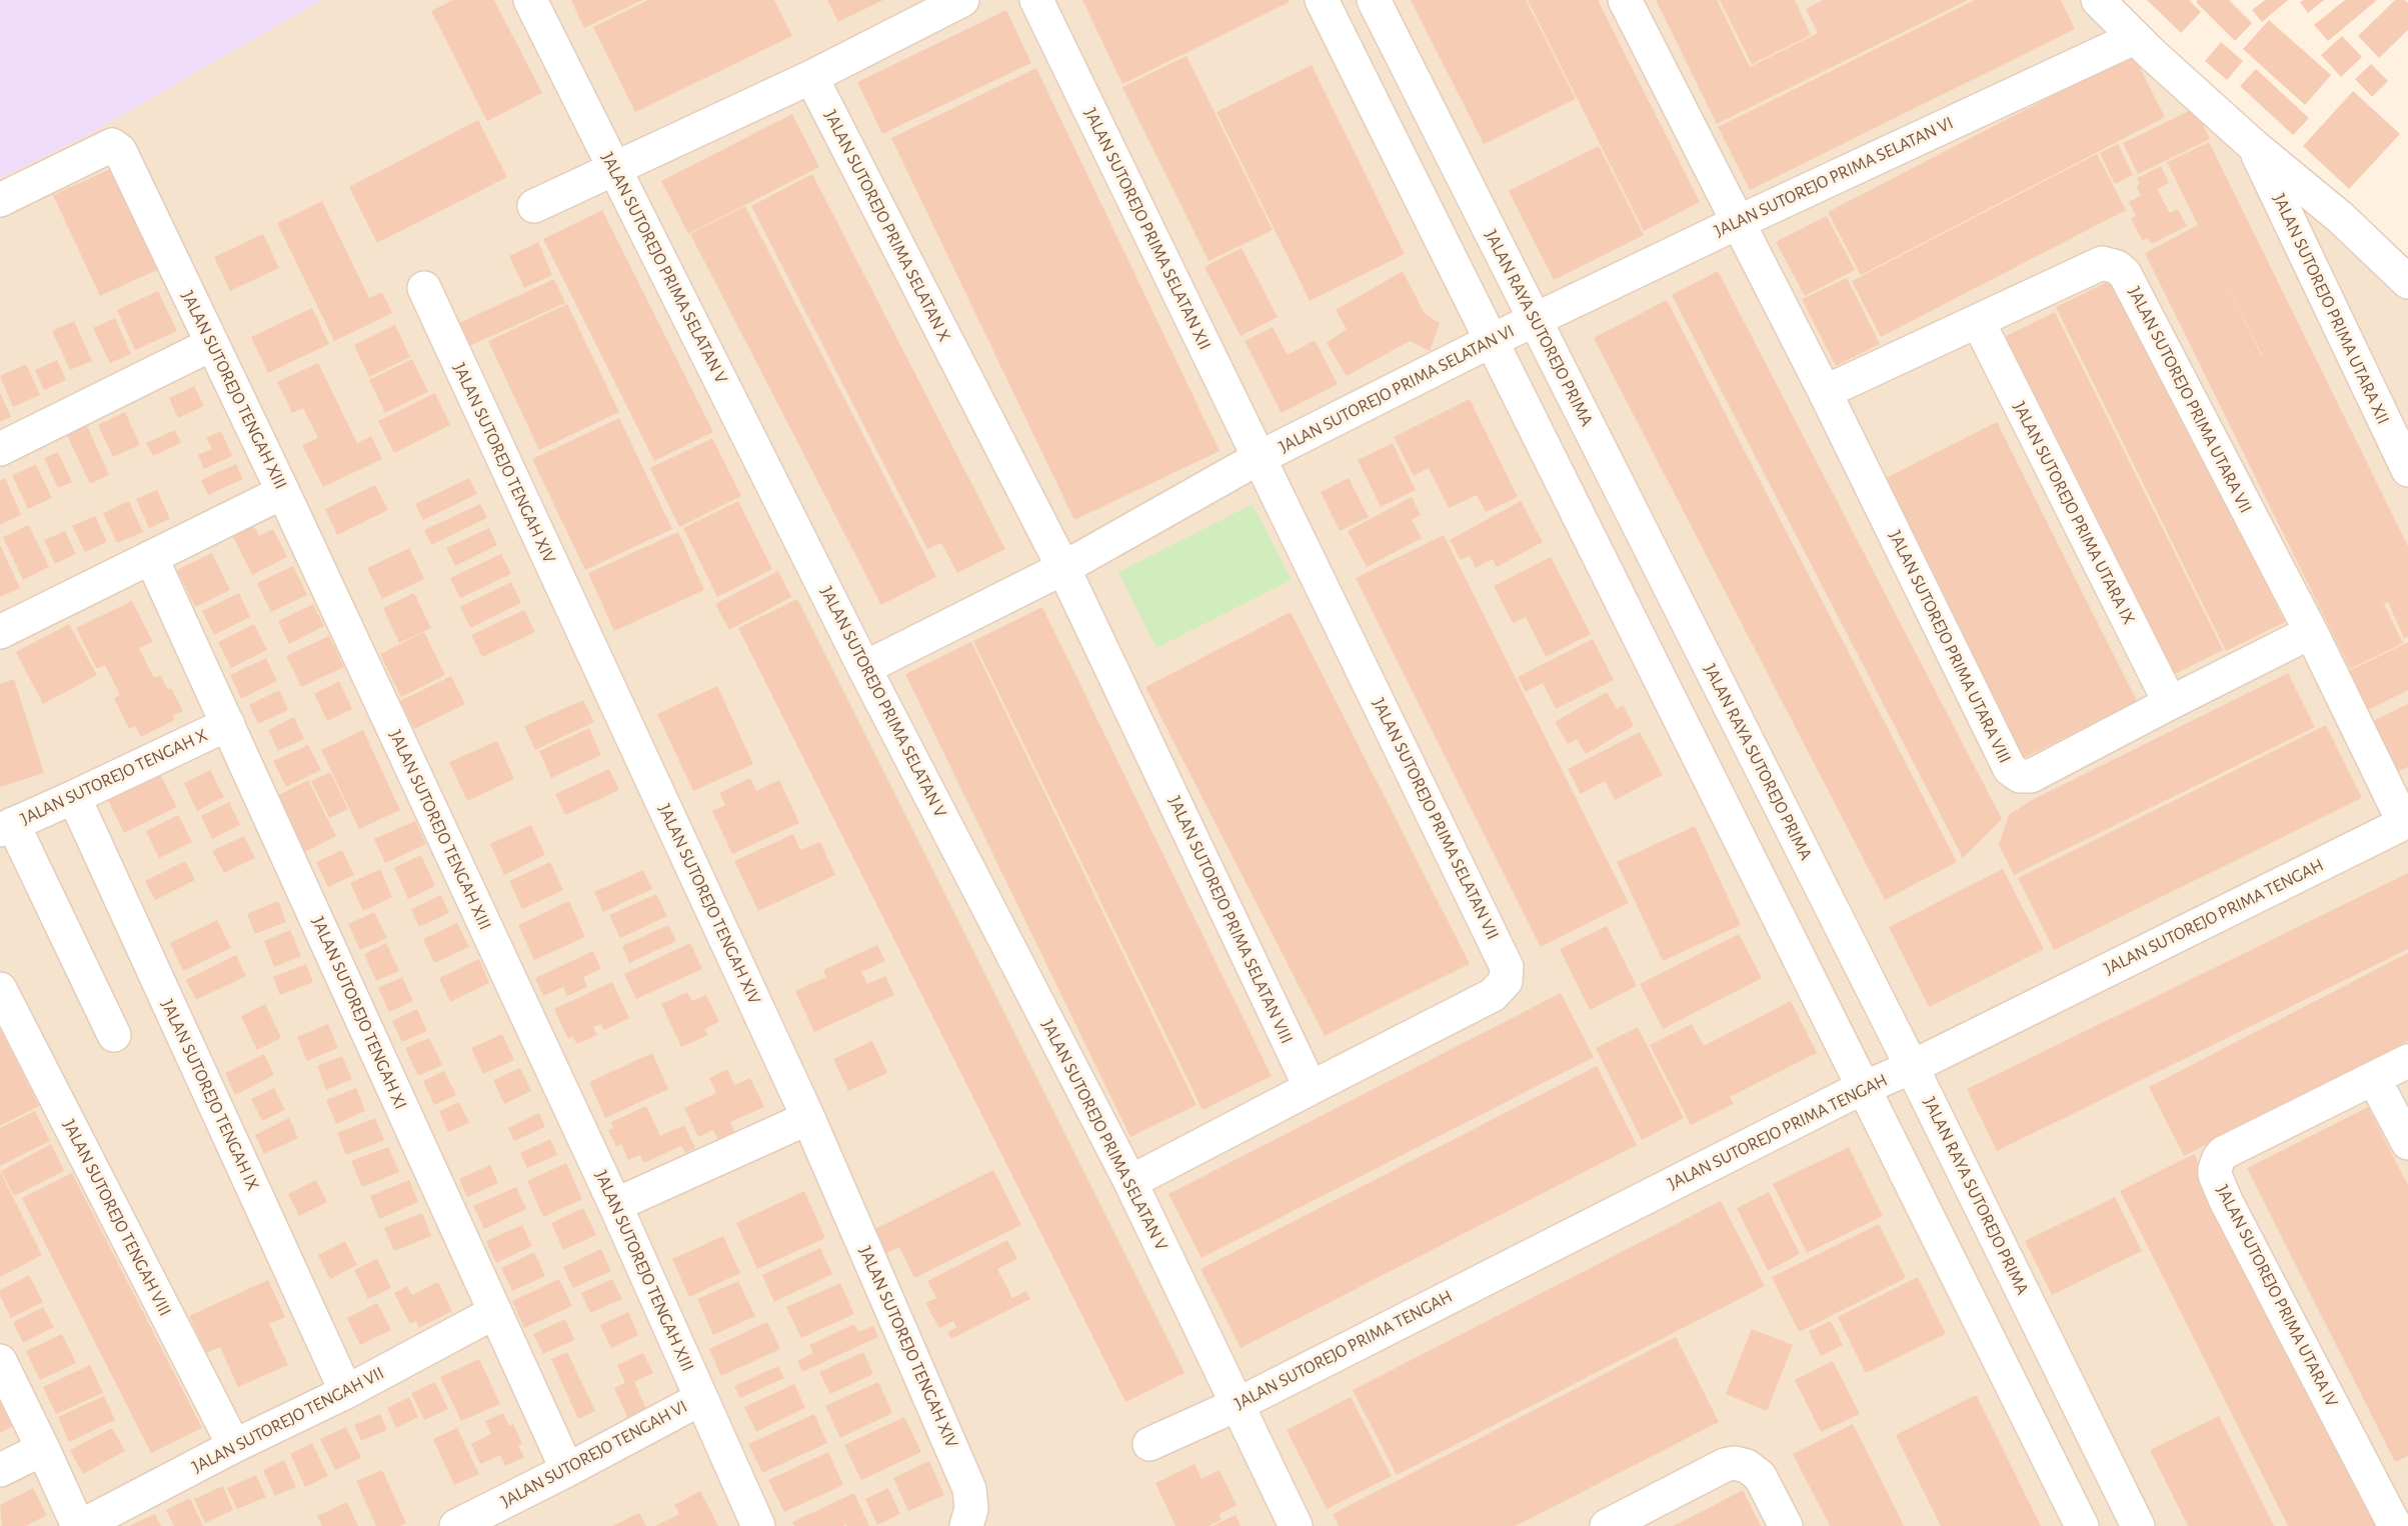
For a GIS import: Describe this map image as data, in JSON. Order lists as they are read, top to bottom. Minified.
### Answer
{"streets":{"street":["JALAN SUTOREJO PRIMA SELATAN VI","JALAN SUTOREJO PRIMA SELATAN X","JALAN SUTOREJO PRIMA SELATAN XII","JALAN SUTOREJO PRIMA SELATAN V","JALAN SUTOREJO PRIMA UTARA XII","JALAN RAYA SUTOREJO PRIMA","JALAN SUTOREJO TENGAH XIII","JALAN SUTOREJO PRIMA UTARA VII","JALAN SUTOREJO TENGAH XIV","JALAN SUTOREJO PRIMA UTARA IX","JALAN SUTOREJO PRIMA UTARA VIII","JALAN SUTOREJO TENGAH X","JALAN SUTOREJO PRIMA SELATAN VII","JALAN SUTOREJO PRIMA TENGAH","JALAN SUTOREJO PRIMA SELATAN VIII","JALAN SUTOREJO TENGAH XI","JALAN SUTOREJO TENGAH IX","JALAN SUTOREJO TENGAH VIII","JALAN SUTOREJO PRIMA UTARA IV","JALAN SUTOREJO TENGAH VII","JALAN SUTOREJO TENGAH VI"]},"crossings":[["JALAN SUTOREJO PRIMA SELATAN VI","JALAN SUTOREJO PRIMA SELATAN X"],["JALAN SUTOREJO PRIMA SELATAN VI","JALAN SUTOREJO PRIMA SELATAN XII"],["JALAN SUTOREJO PRIMA SELATAN VI","JALAN SUTOREJO PRIMA SELATAN V"],["JALAN SUTOREJO PRIMA SELATAN VI","JALAN SUTOREJO PRIMA UTARA XII"],["JALAN SUTOREJO PRIMA SELATAN VI","JALAN RAYA SUTOREJO PRIMA"],["JALAN SUTOREJO PRIMA SELATAN VI","JALAN SUTOREJO PRIMA UTARA VIII"],["JALAN SUTOREJO PRIMA SELATAN VI","JALAN SUTOREJO PRIMA SELATAN VII"],["JALAN SUTOREJO PRIMA SELATAN VI","JALAN SUTOREJO PRIMA SELATAN VIII"],["JALAN SUTOREJO PRIMA SELATAN X","JALAN SUTOREJO PRIMA SELATAN VIII"],["JALAN SUTOREJO PRIMA SELATAN XII","JALAN SUTOREJO PRIMA SELATAN VII"],["JALAN SUTOREJO PRIMA SELATAN V","JALAN SUTOREJO PRIMA TENGAH"],["JALAN RAYA SUTOREJO PRIMA","JALAN SUTOREJO PRIMA TENGAH"],["JALAN SUTOREJO TENGAH XIII","JALAN SUTOREJO TENGAH VI"],["JALAN SUTOREJO PRIMA UTARA VII","JALAN SUTOREJO PRIMA UTARA IX"],["JALAN SUTOREJO PRIMA UTARA VII","JALAN SUTOREJO PRIMA UTARA VIII"],["JALAN SUTOREJO PRIMA UTARA VII","JALAN SUTOREJO PRIMA TENGAH"],["JALAN SUTOREJO PRIMA UTARA IX","JALAN SUTOREJO PRIMA UTARA VIII"],["JALAN SUTOREJO TENGAH X","JALAN SUTOREJO TENGAH XI"],["JALAN SUTOREJO TENGAH X","JALAN SUTOREJO TENGAH IX"],["JALAN SUTOREJO PRIMA SELATAN VII","JALAN SUTOREJO PRIMA SELATAN VIII"],["JALAN SUTOREJO TENGAH XI","JALAN SUTOREJO TENGAH VII"],["JALAN SUTOREJO TENGAH XI","JALAN SUTOREJO TENGAH VI"],["JALAN SUTOREJO TENGAH IX","JALAN SUTOREJO TENGAH VII"],["JALAN SUTOREJO TENGAH VIII","JALAN SUTOREJO TENGAH VII"]]}
